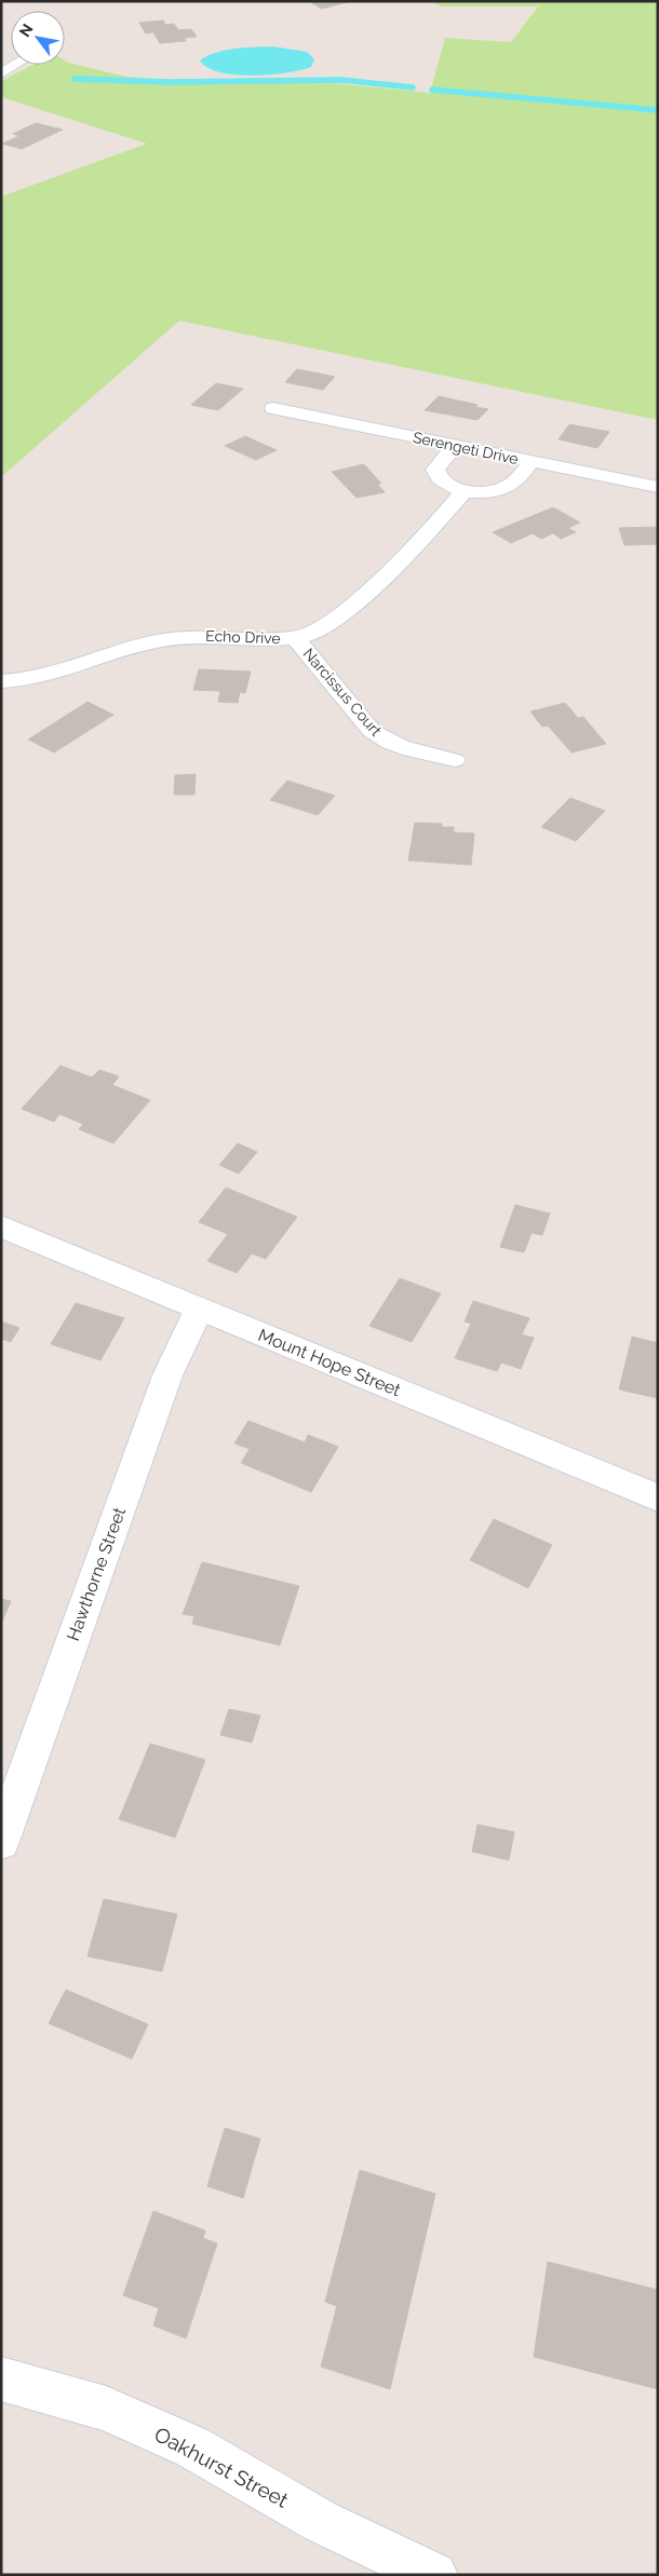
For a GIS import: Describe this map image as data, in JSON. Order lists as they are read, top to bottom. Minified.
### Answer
{"streets":{"street":["Serengeti Drive","Echo Drive","Narcissus Court","Mount Hope Street","Hawthorne Street","Oakhurst Street"]},"crossings":[["Echo Drive","Narcissus Court"],["Mount Hope Street","Hawthorne Street"]],"north":"top left"}
